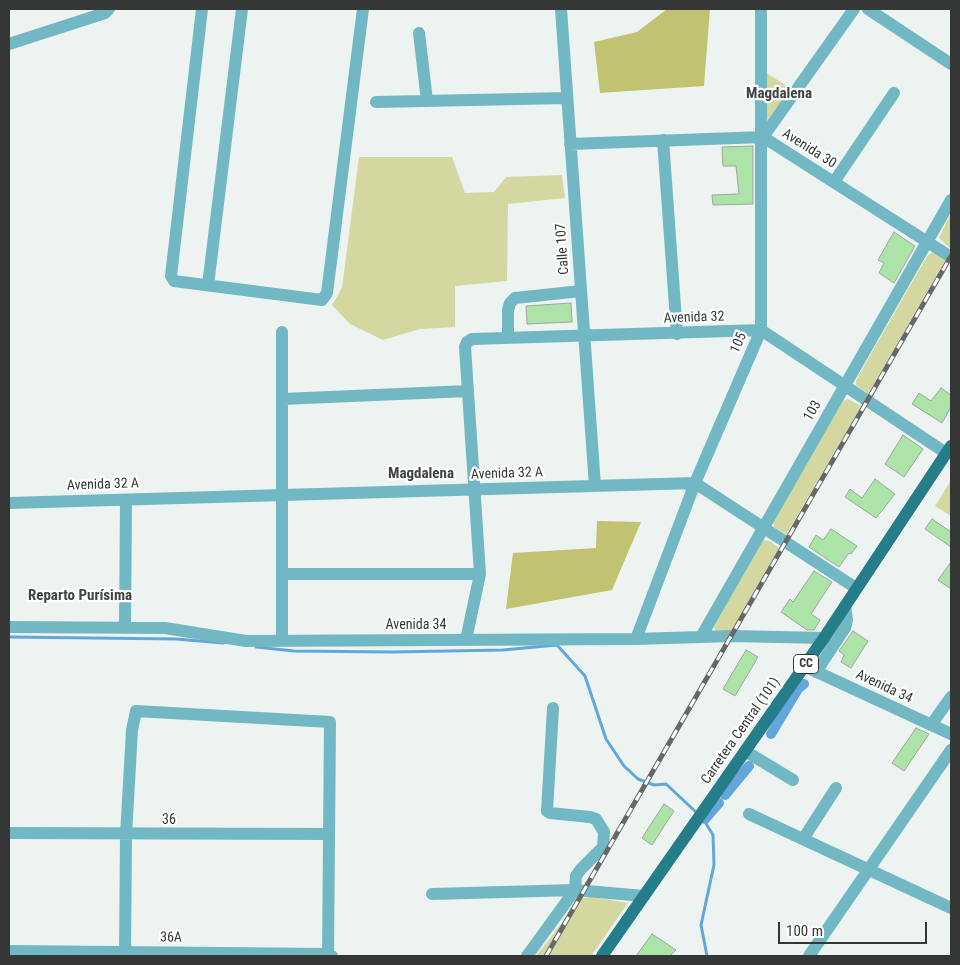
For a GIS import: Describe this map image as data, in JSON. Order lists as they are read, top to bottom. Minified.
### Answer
{"streets":{"main road":["CC","Carretera Central (101)"],"street":["Avenida 30","Calle 107","Avenida 32","105","103","Avenida 32 A","Avenida 34","36","36A"]},"crossings":[["Avenida 30","Calle 107"],["Avenida 30","105"],["Avenida 30","103"],["Calle 107","Avenida 32"],["Calle 107","Avenida 32 A"],["Avenida 32","105"],["105","Avenida 32 A"],["105","Avenida 34"],["103","Avenida 34"],["Avenida 34","Carretera Central (101)"]],"districts":["Magdalena","Magdalena","Reparto Purísima"],"scale_bar":"100 m"}
